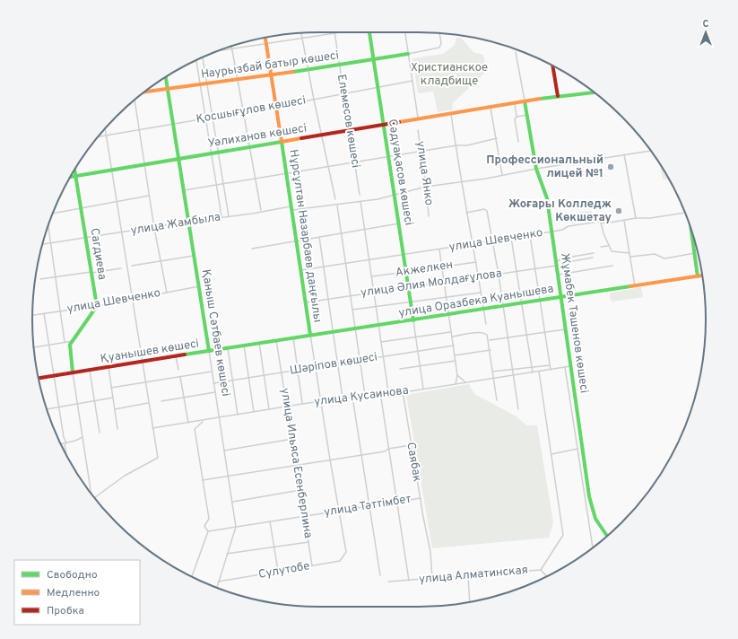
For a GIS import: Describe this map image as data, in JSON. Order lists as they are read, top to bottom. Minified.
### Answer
{"streets":{"main road":["Наурызбай батыр көшесі","Уәлиханов көшесі","Сәдуақасов көшесі","Нұрсұлтан Назарбаев даңғылы","Сагдиева","улица Оразбека Куанышева","Жұмабек Тәшенов көшесі","Қаныш Сәтбаев көшесі","Қуанышев көшесі"],"street":["Қосшығұлов көшесі","Елемесов көшесі","улица Янко","улица Жамбыла","улица Шевченко","Акжелкен","улица Әлия Молдағұлова","Шәріпов көшесі","улица Кусаинова","Саябак","улица Ильяса Есенберлина","улица Тәттімбет","Сулутобе","улица Алматинская"]},"crossings":[["Наурызбай батыр көшесі","Елемесов көшесі"],["Наурызбай батыр көшесі","Сәдуақасов көшесі"],["Наурызбай батыр көшесі","Нұрсұлтан Назарбаев даңғылы"],["Наурызбай батыр көшесі","Қаныш Сәтбаев көшесі"],["Қосшығұлов көшесі","Елемесов көшесі"],["Қосшығұлов көшесі","Сәдуақасов көшесі"],["Қосшығұлов көшесі","Нұрсұлтан Назарбаев даңғылы"],["Қосшығұлов көшесі","Қаныш Сәтбаев көшесі"],["Елемесов көшесі","Уәлиханов көшесі"],["Уәлиханов көшесі","Сәдуақасов көшесі"],["Уәлиханов көшесі","Нұрсұлтан Назарбаев даңғылы"],["Уәлиханов көшесі","Сагдиева"],["Уәлиханов көшесі","Қаныш Сәтбаев көшесі"],["Сәдуақасов көшесі","улица Жамбыла"],["Сәдуақасов көшесі","улица Шевченко"],["Сәдуақасов көшесі","Акжелкен"],["Сәдуақасов көшесі","улица Әлия Молдағұлова"],["Сәдуақасов көшесі","улица Оразбека Куанышева"],["улица Янко","улица Жамбыла"],["улица Жамбыла","Нұрсұлтан Назарбаев даңғылы"],["улица Жамбыла","Сагдиева"],["улица Жамбыла","Жұмабек Тәшенов көшесі"],["улица Жамбыла","Қаныш Сәтбаев көшесі"],["Нұрсұлтан Назарбаев даңғылы","улица Шевченко"],["Нұрсұлтан Назарбаев даңғылы","улица Әлия Молдағұлова"],["Нұрсұлтан Назарбаев даңғылы","улица Оразбека Куанышева"],["Нұрсұлтан Назарбаев даңғылы","Қуанышев көшесі"],["улица Шевченко","Сагдиева"],["улица Шевченко","Жұмабек Тәшенов көшесі"],["улица Шевченко","Қаныш Сәтбаев көшесі"],["улица Әлия Молдағұлова","Жұмабек Тәшенов көшесі"],["улица Оразбека Куанышева","Жұмабек Тәшенов көшесі"],["улица Оразбека Куанышева","Қуанышев көшесі"],["Жұмабек Тәшенов көшесі","улица Кусаинова"],["Қаныш Сәтбаев көшесі","Қуанышев көшесі"],["Қаныш Сәтбаев көшесі","Шәріпов көшесі"],["Қаныш Сәтбаев көшесі","улица Кусаинова"],["Қаныш Сәтбаев көшесі","улица Тәттімбет"],["Қаныш Сәтбаев көшесі","Сулутобе"],["Қуанышев көшесі","улица Ильяса Есенберлина"],["Шәріпов көшесі","улица Ильяса Есенберлина"],["улица Кусаинова","Саябак"],["улица Кусаинова","улица Ильяса Есенберлина"],["улица Кусаинова","улица Алматинская"],["Саябак","улица Тәттімбет"],["Саябак","улица Алматинская"],["улица Ильяса Есенберлина","улица Тәттімбет"],["улица Ильяса Есенберлина","Сулутобе"],["улица Тәттімбет","Сулутобе"]],"parks":["Христианское кладбище"],"places":["Профессиональный лицей №1","Жоғары Колледж Көкшетау"],"legend":["Свободно","Медленно","Пробка"],"north":"top"}
